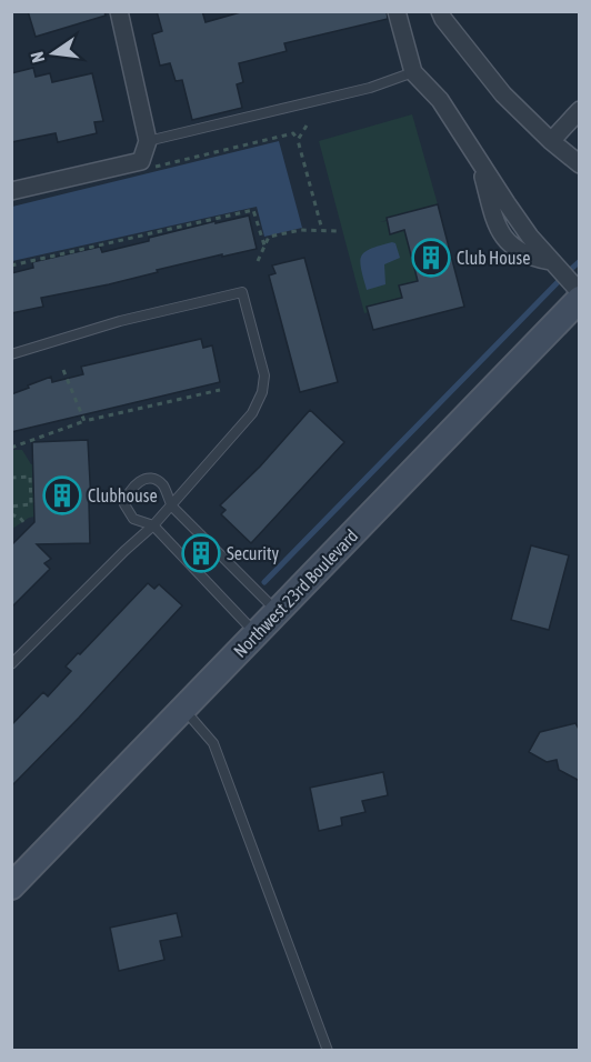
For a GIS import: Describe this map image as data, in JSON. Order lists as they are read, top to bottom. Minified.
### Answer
{"streets":{"street":["Northwest 23rd Boulevard"]},"places":{"building":["Club House","Clubhouse","Security"]},"north":"left"}
